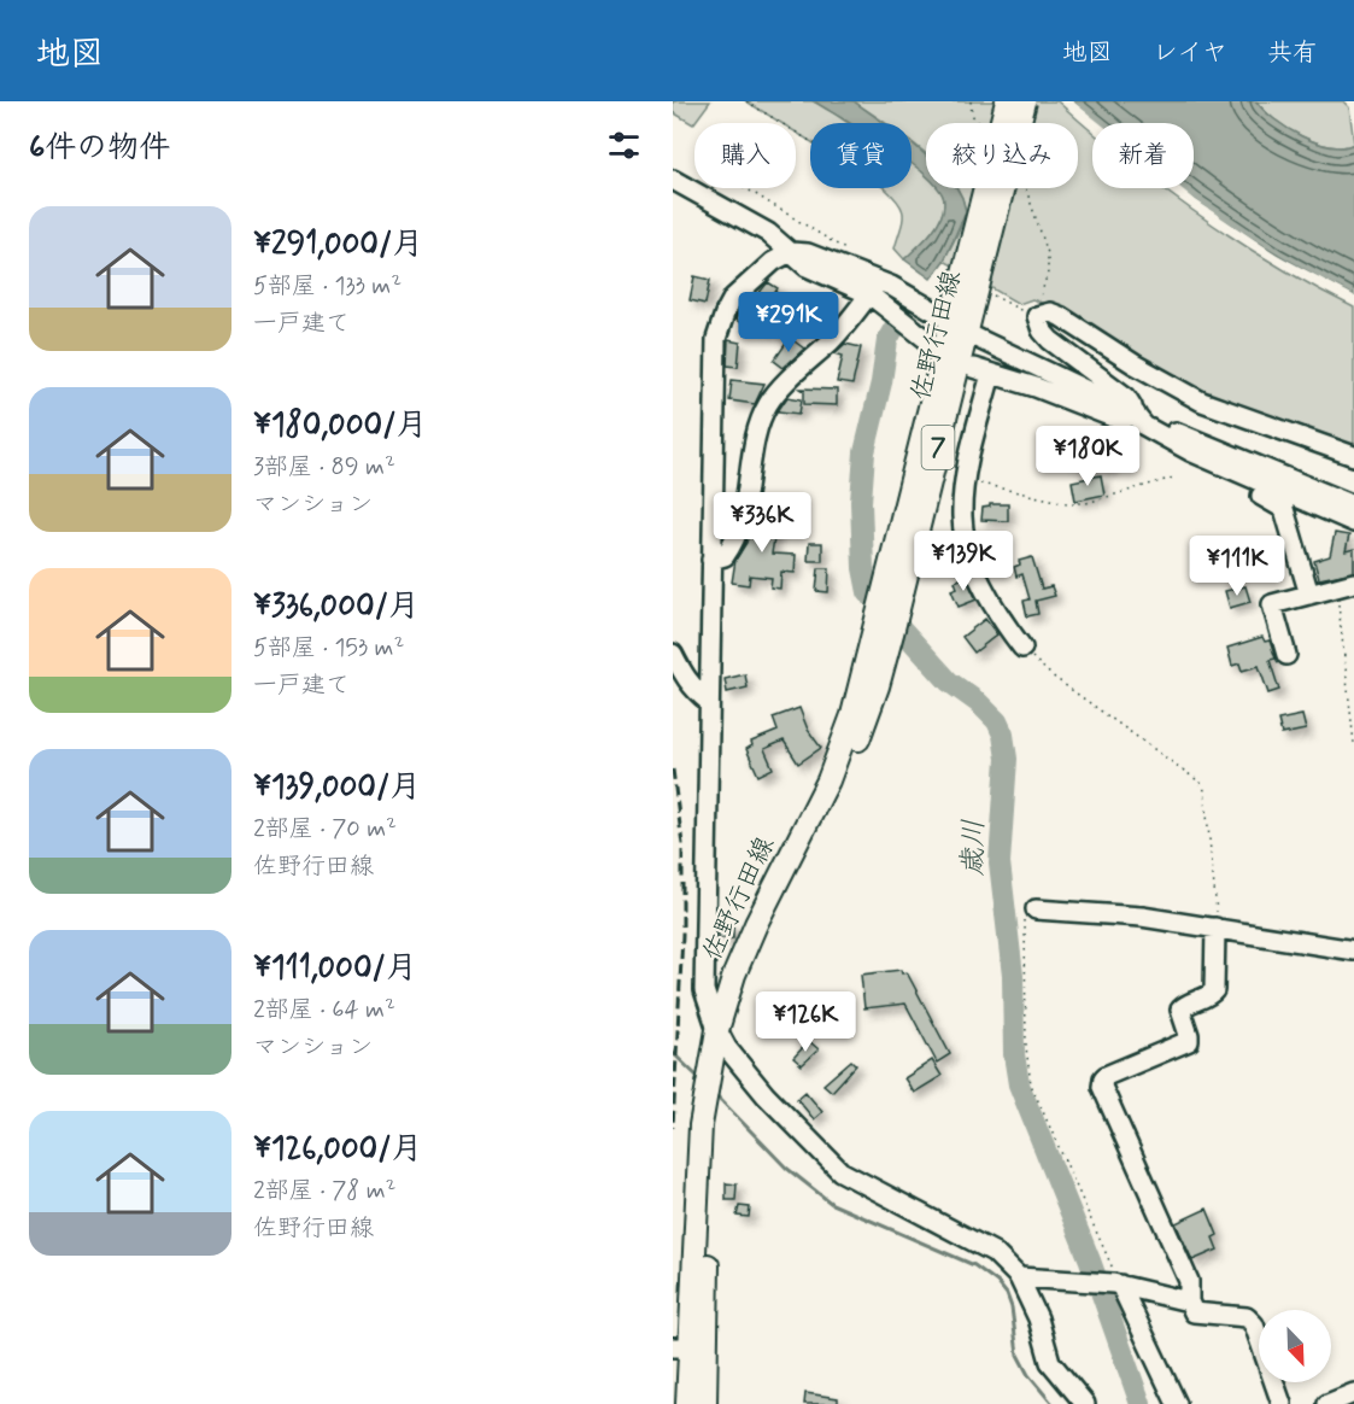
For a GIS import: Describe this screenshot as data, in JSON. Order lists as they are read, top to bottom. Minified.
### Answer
{"streets":{"main road":["佐野行田線","7"]},"water":["歳川"],"north":"bottom right","page":{"header":"地図","nav":["地図","レイヤ","共有"],"heading":"6件の物件","chip":["購入","賃貸","絞り込み","新着"],"list":[{"name":"¥291,000/月","note":"5部屋 · 133 m² · 一戸建て"},{"name":"¥180,000/月","note":"3部屋 · 89 m² · マンション"},{"name":"¥336,000/月","note":"5部屋 · 153 m² · 一戸建て"},{"name":"¥139,000/月","note":"2部屋 · 70 m² · 佐野行田線"},{"name":"¥111,000/月","note":"2部屋 · 64 m² · マンション"},{"name":"¥126,000/月","note":"2部屋 · 78 m² · 佐野行田線"}],"price":["¥291K","¥180K","¥336K","¥139K","¥111K","¥126K"]}}
